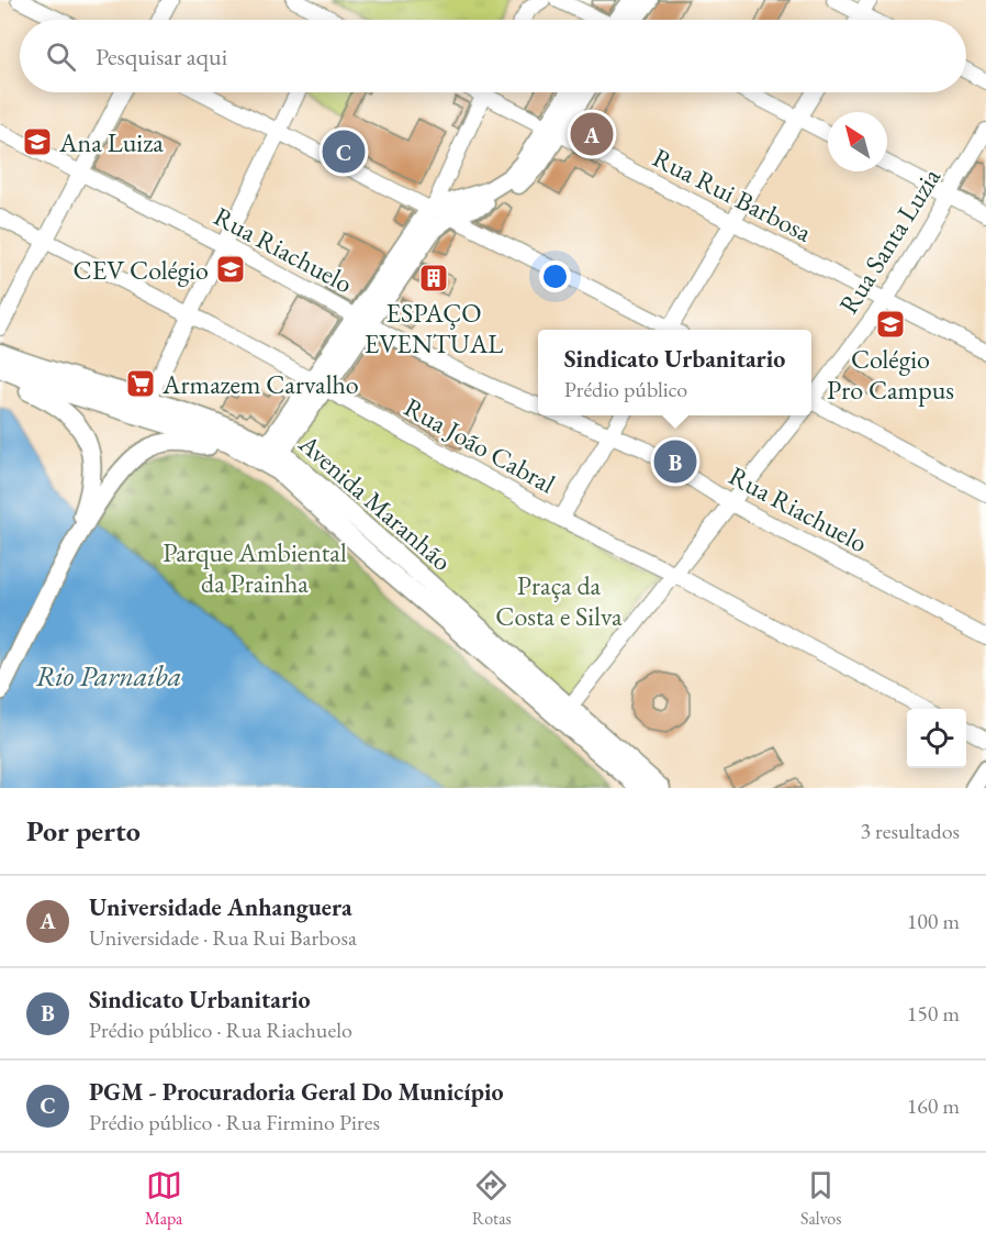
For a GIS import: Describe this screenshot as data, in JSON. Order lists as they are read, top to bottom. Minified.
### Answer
{"streets":{"main road":["Avenida Maranhão"],"street":["Rua Rui Barbosa","Rua Santa Luzia","Rua Riachuelo","Rua João Cabral"]},"crossings":[["Rua Rui Barbosa","Rua Santa Luzia"],["Rua Santa Luzia","Rua Riachuelo"],["Rua Santa Luzia","Rua João Cabral"],["Rua Santa Luzia","Avenida Maranhão"]],"water":["Rio Parnaíba"],"parks":["Parque Ambiental da Prainha","Praça da Costa e Silva"],"places":{"school or university":["Ana Luiza","CEV Colégio","Colégio Pro Campus"],"building":["ESPAÇO EVENTUAL"],"supermarket":["Armazem Carvalho"]},"north":"top left","page":{"search":"Pesquisar aqui","pins":["A","C","B"],"popup":["Sindicato Urbanitario","Prédio público"],"heading":["Por perto","3 resultados"],"list":[{"mark":"A","name":"Universidade Anhanguera","note":"Universidade · Rua Rui Barbosa","value":"100 m"},{"mark":"B","name":"Sindicato Urbanitario","note":"Prédio público · Rua Riachuelo","value":"150 m"},{"mark":"C","name":"PGM - Procuradoria Geral Do Município","note":"Prédio público · Rua Firmino Pires","value":"160 m"}],"nav":["Mapa","Rotas","Salvos"]}}
